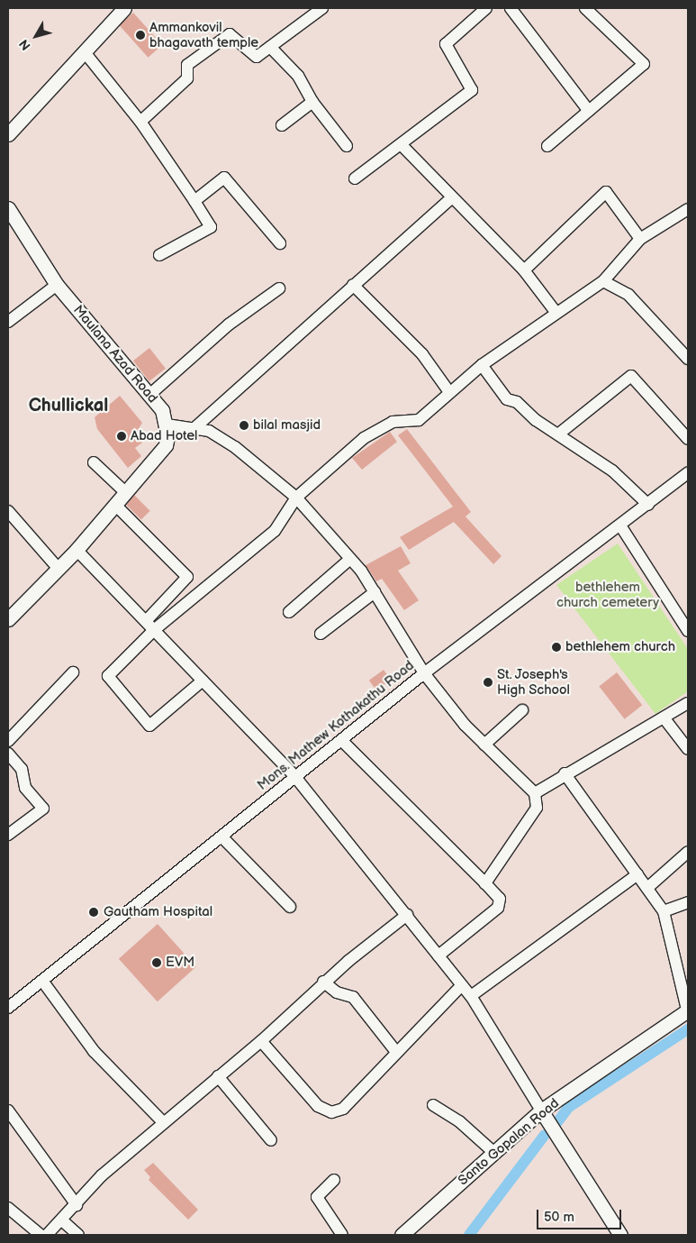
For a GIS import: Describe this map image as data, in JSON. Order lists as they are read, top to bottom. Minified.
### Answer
{"streets":{"main road":["Maulana Azad Road","Santo Gopalan Road"],"street":["Mons. Mathew Kothakathu Road"]},"districts":["Chullickal"],"parks":["bethlehem church cemetery"],"places":["Ammankovil bhagavath temple","bilal masjid","Abad Hotel","bethlehem church","St. Joseph's High School","Gautham Hospital","EVM"],"scale_bar":"50 m","north":"bottom left"}
